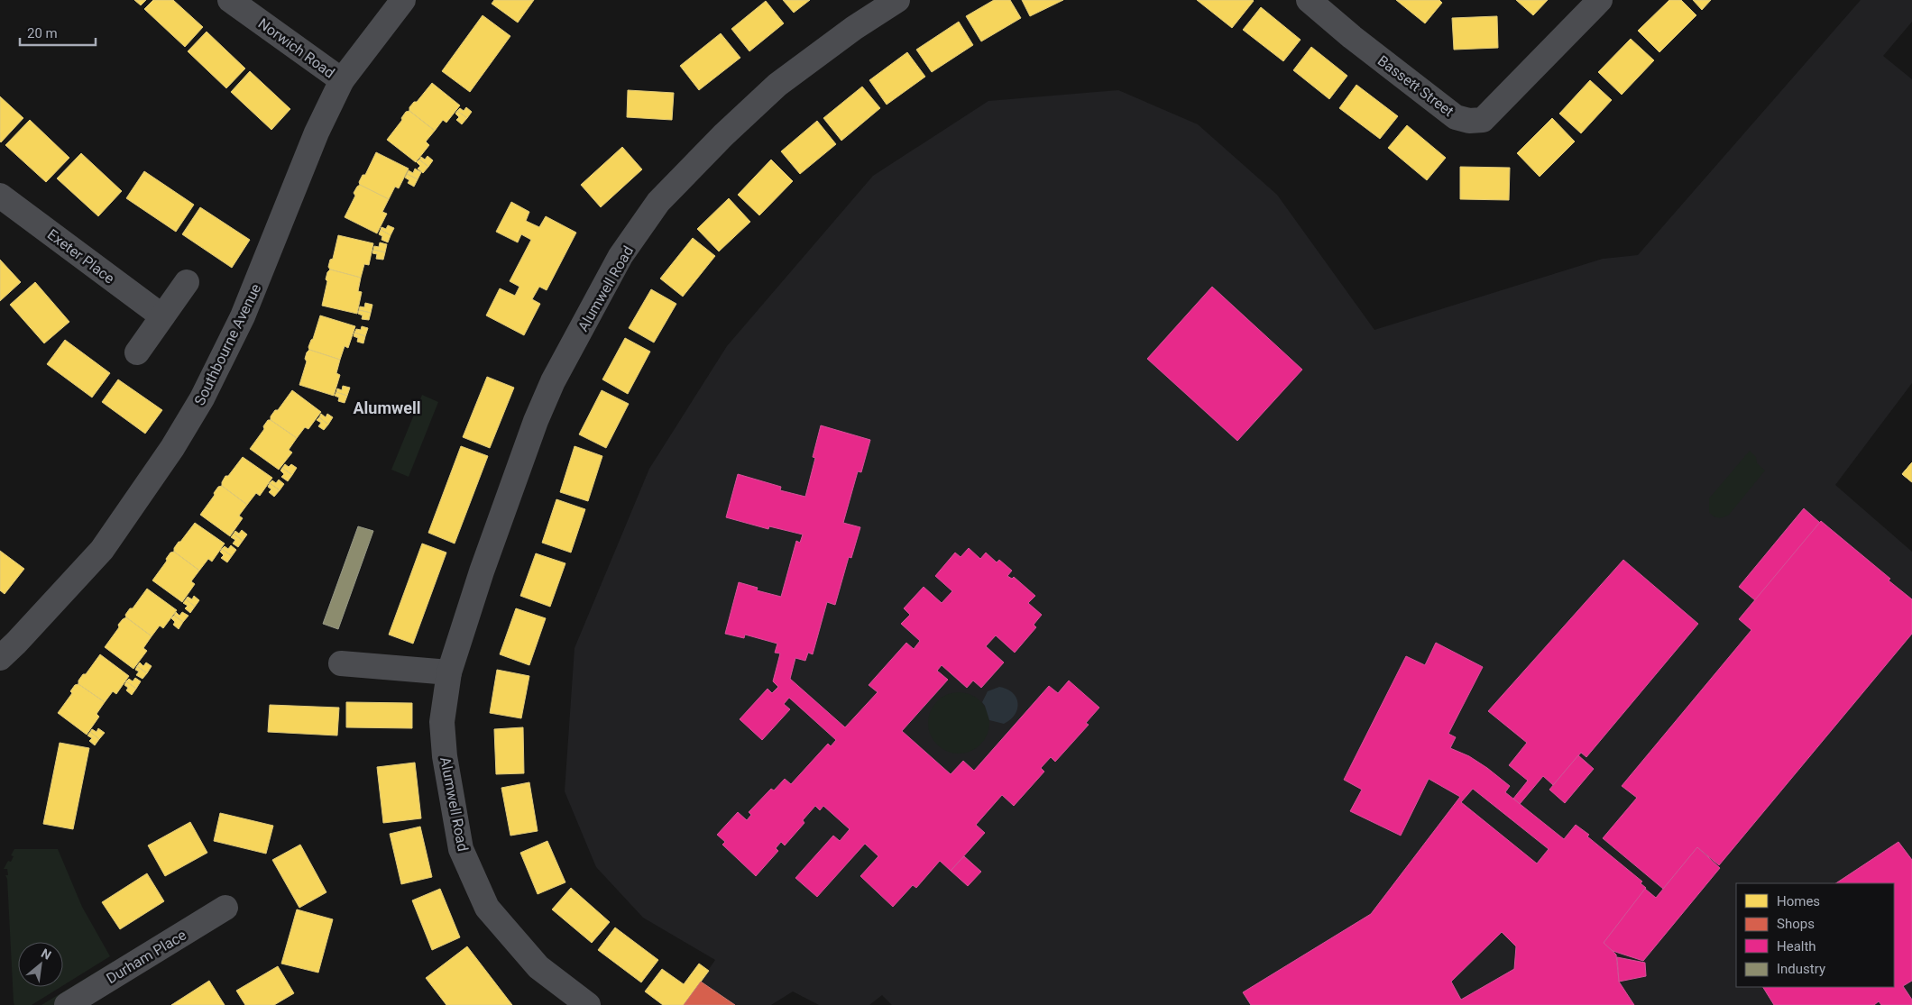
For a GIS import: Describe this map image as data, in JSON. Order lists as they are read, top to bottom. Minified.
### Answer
{"streets":{"street":["Norwich Road","Bassett Street","Exeter Place","Alumwell Road","Southbourne Avenue","Durham Place"]},"crossings":[["Norwich Road","Southbourne Avenue"]],"districts":["Alumwell"],"legend":["Homes","Shops","Health","Industry"],"scale_bar":"20 m","north":"top right"}
